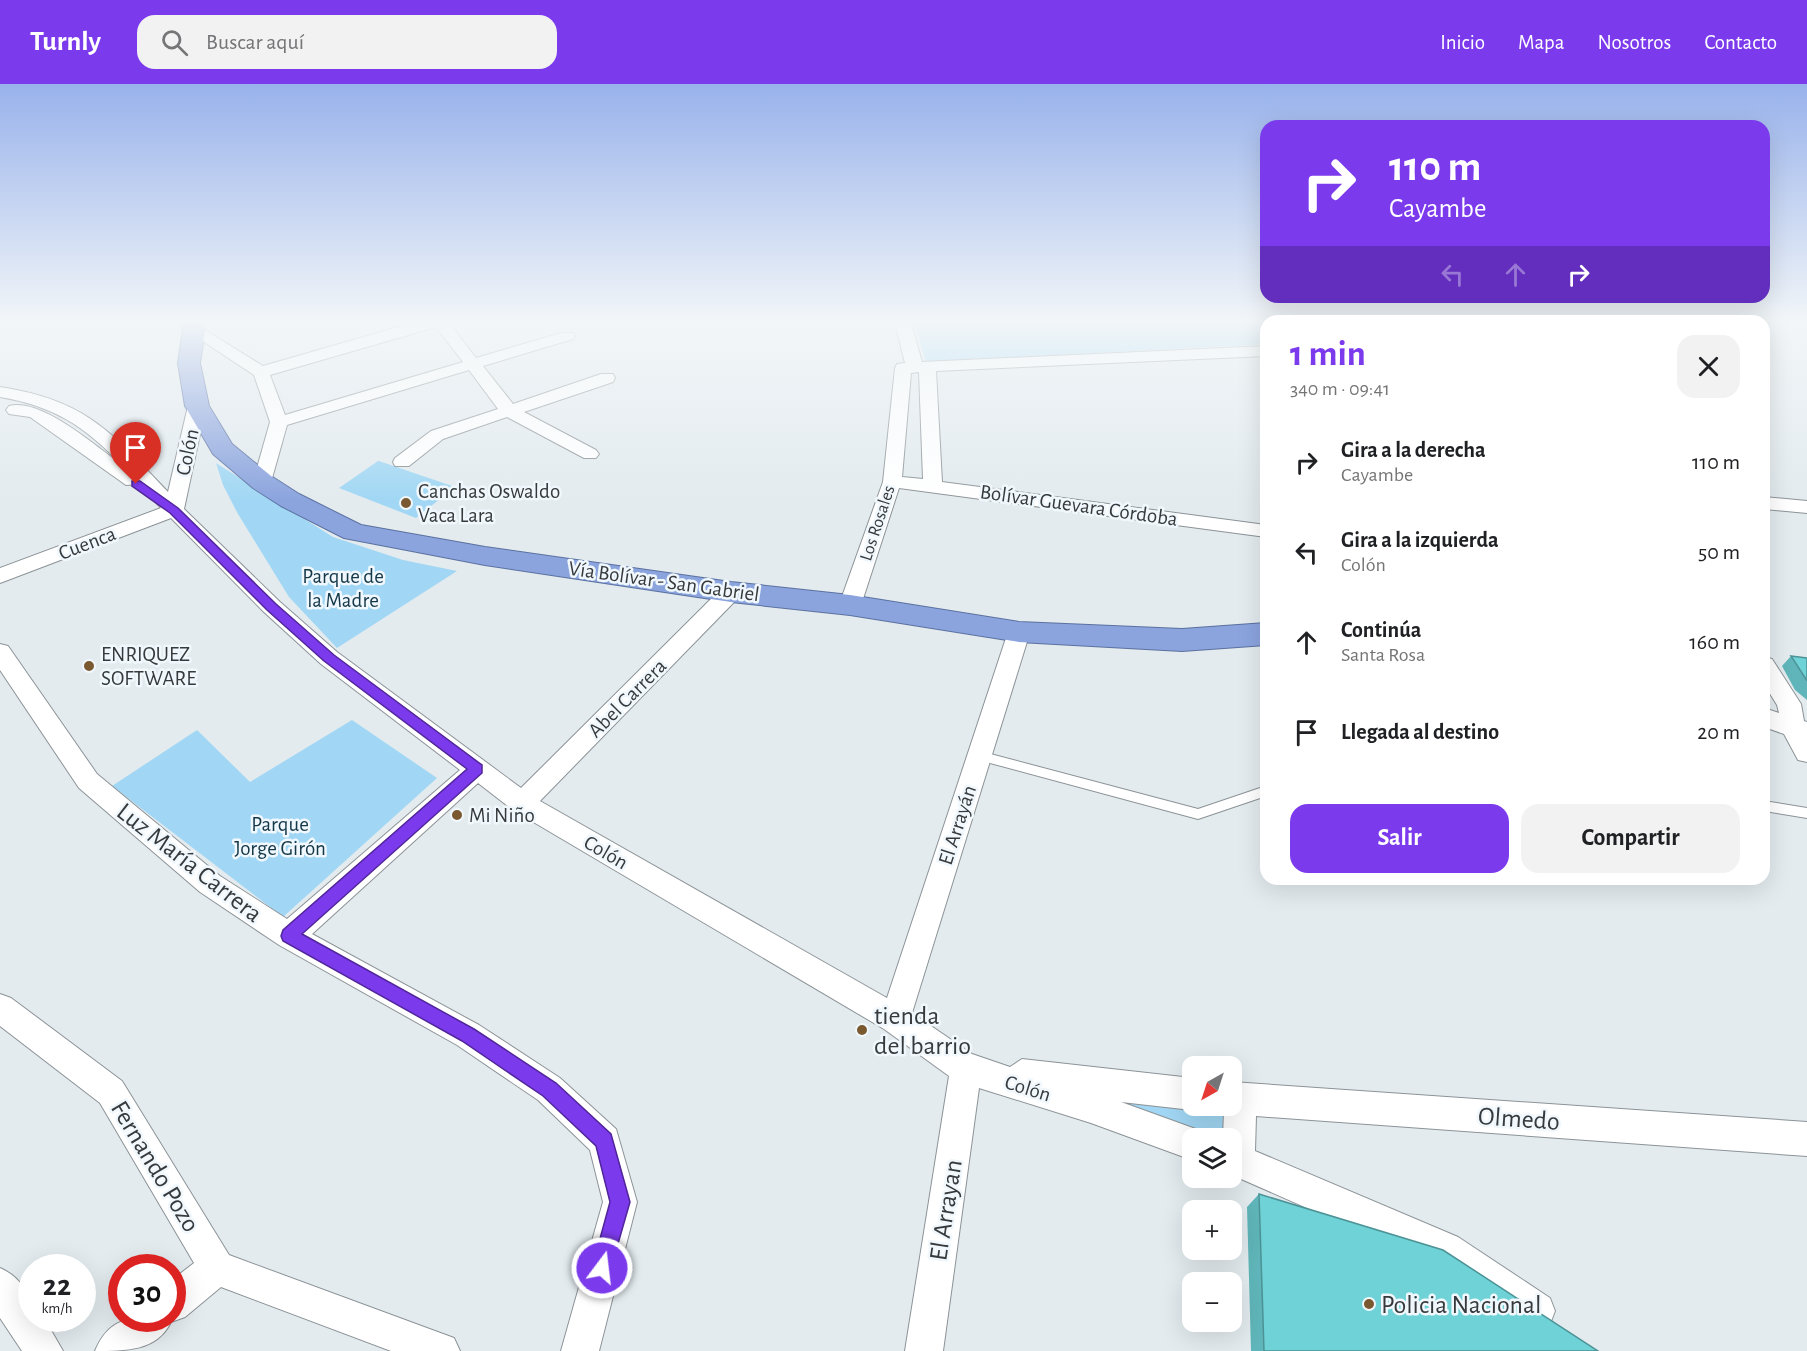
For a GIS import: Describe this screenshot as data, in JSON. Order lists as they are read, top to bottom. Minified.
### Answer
{"streets":{"highway":["Vía Bolívar - San Gabriel"],"street":["Colón","Bolívar Guevara Córdoba","Los Rosales","Cuenca","Abel Carrera","El Arrayán","Luz María Carrera","Olmedo","Fernando Pozo","El Arrayan"]},"crossings":[["Colón","Cuenca"],["Colón","Vía Bolívar - San Gabriel"],["Colón","Abel Carrera"],["Colón","El Arrayán"],["Colón","El Arrayan"],["Bolívar Guevara Córdoba","Los Rosales"],["Los Rosales","Vía Bolívar - San Gabriel"],["Vía Bolívar - San Gabriel","Abel Carrera"],["Vía Bolívar - San Gabriel","El Arrayán"]],"parks":["Parque de la Madre","Parque Jorge Girón"],"places":["Canchas Oswaldo Vaca Lara","ENRIQUEZ SOFTWARE","Mi Niño","tienda del barrio","Policia Nacional"],"north":"bottom left","page":{"header":"Turnly","search":"Buscar aquí","nav":["Inicio","Mapa","Nosotros","Contacto"],"turn":["110 m","Cayambe"],"heading":["1 min","340 m · 09:41"],"list":[{"name":"Gira a la derecha","note":"Cayambe","value":"110 m"},{"name":"Gira a la izquierda","note":"Colón","value":"50 m"},{"name":"Continúa","note":"Santa Rosa","value":"160 m"},{"name":"Llegada al destino","value":"20 m"}],"buttons":["Salir","Compartir"],"map_buttons":["+","−"],"speed":"22 km/h","limit":"30"}}
